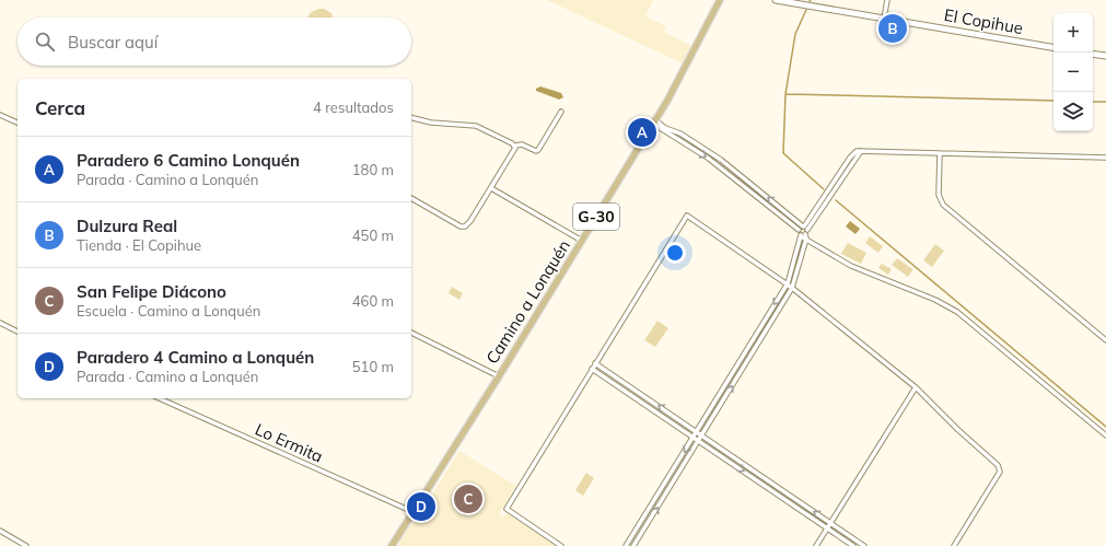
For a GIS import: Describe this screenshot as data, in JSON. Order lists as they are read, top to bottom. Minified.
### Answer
{"streets":{"main road":["El Copihue","G-30","Camino a Lonquén"],"street":["Lo Ermita"]},"crossings":[["Camino a Lonquén","Lo Ermita"]],"page":{"pins":["B","A","C","D"],"map_buttons":["+","−"],"search":"Buscar aquí","heading":["Cerca","4 resultados"],"list":[{"mark":"A","name":"Paradero 6 Camino Lonquén","note":"Parada · Camino a Lonquén","value":"180 m"},{"mark":"B","name":"Dulzura Real","note":"Tienda · El Copihue","value":"450 m"},{"mark":"C","name":"San Felipe Diácono","note":"Escuela · Camino a Lonquén","value":"460 m"},{"mark":"D","name":"Paradero 4 Camino a Lonquén","note":"Parada · Camino a Lonquén","value":"510 m"}]}}
